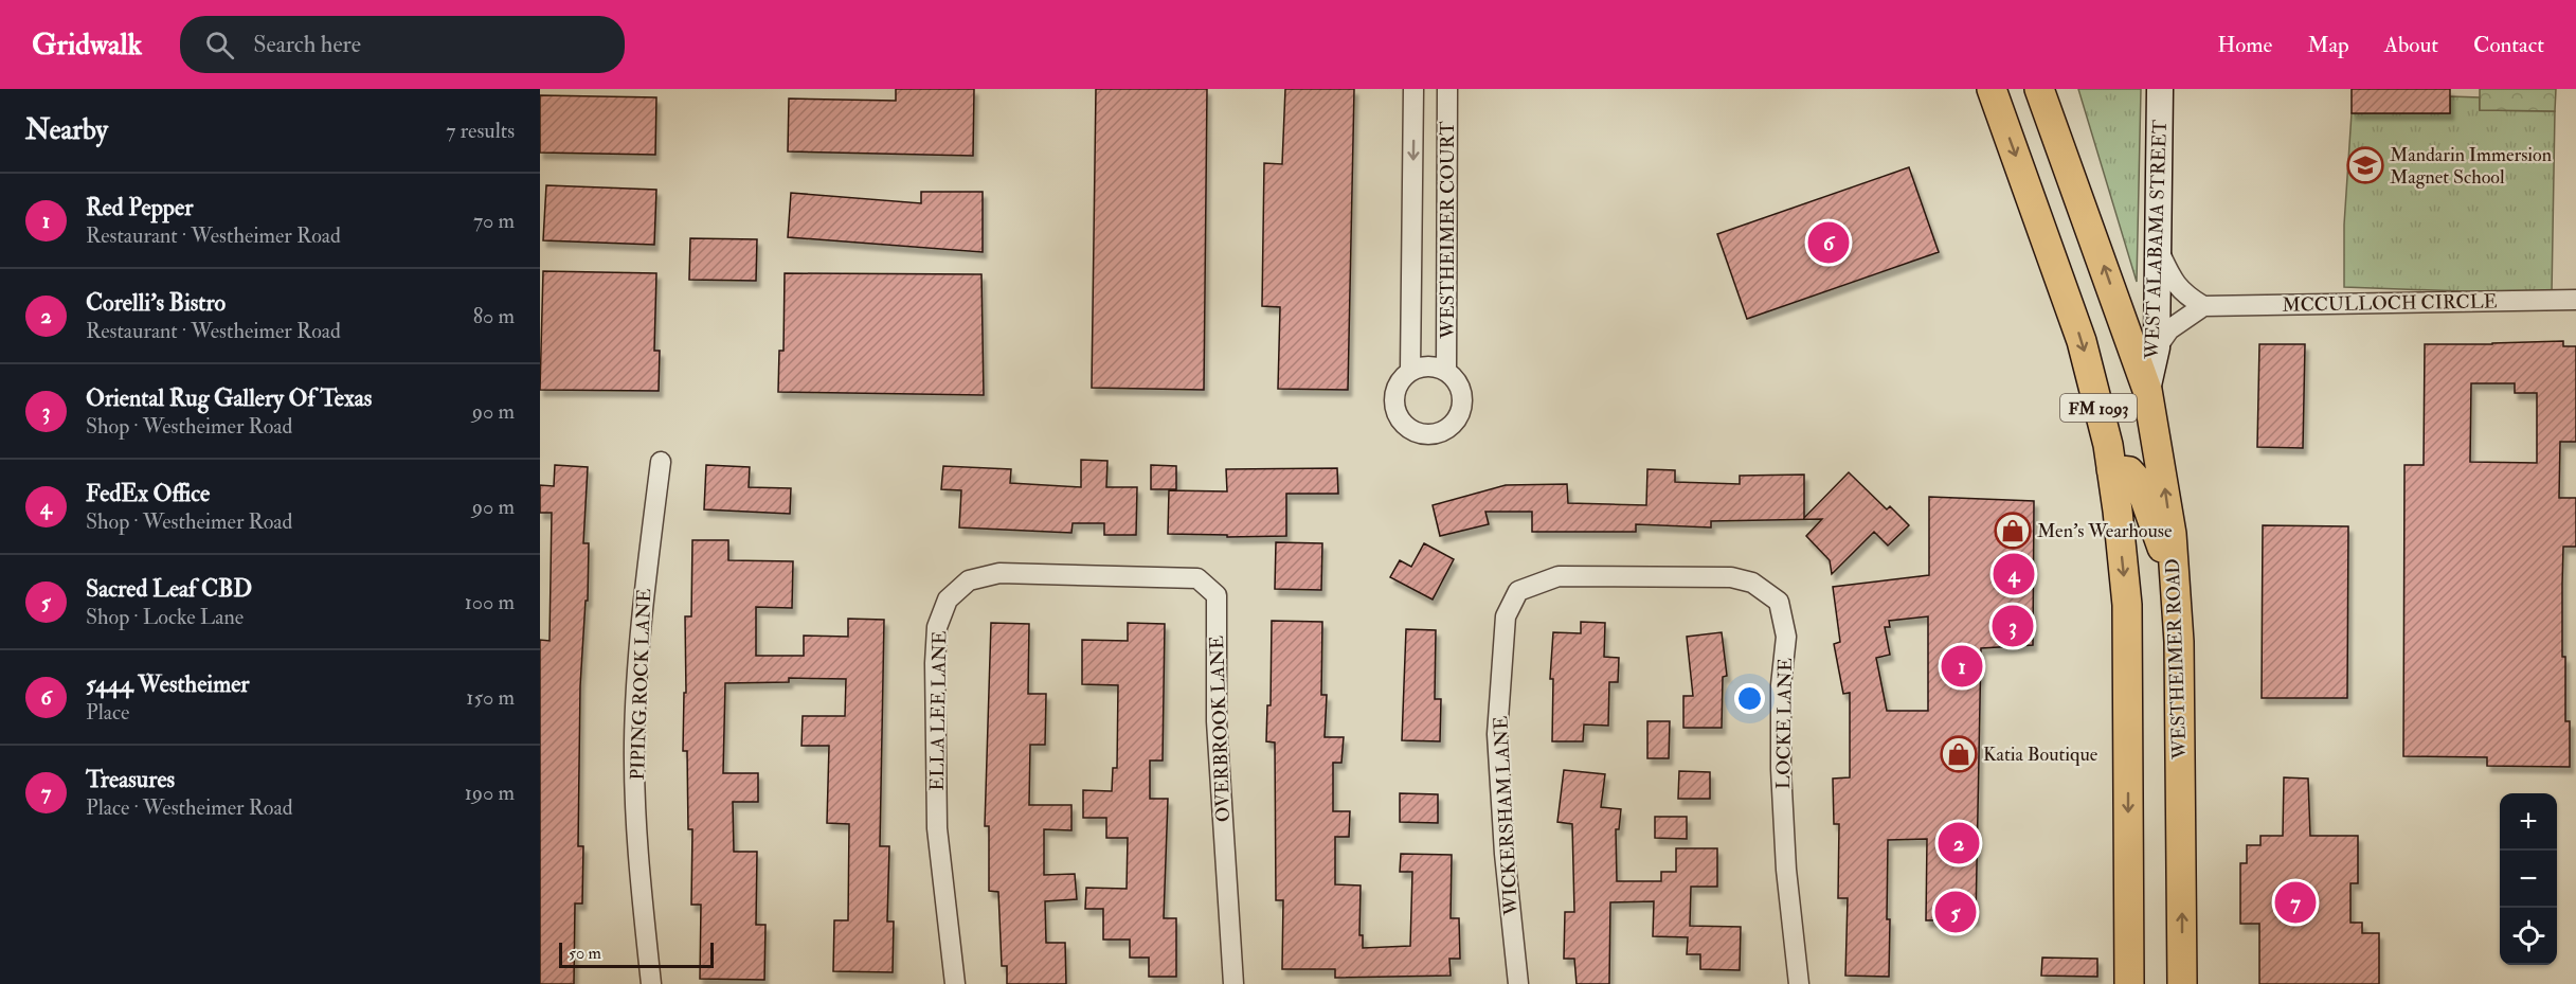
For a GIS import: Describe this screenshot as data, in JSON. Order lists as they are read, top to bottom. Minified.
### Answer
{"streets":{"main road":["FM 1093","WESTHEIMER ROAD"],"street":["WESTHEIMER COURT","WEST ALABAMA STREET","MCCULLOCH CIRCLE","PIPING ROCK LANE","ELLA LEE LANE","LOCKE LANE","OVERBROOK LANE","WICKERSHAM LANE"]},"crossings":[["WEST ALABAMA STREET","WESTHEIMER ROAD"],["ELLA LEE LANE","OVERBROOK LANE"],["LOCKE LANE","WICKERSHAM LANE"]],"places":{"school or university":["Mandarin Immersion Magnet School"],"shop":["Men's Wearhouse","Katia Boutique"]},"scale_bar":"50 m","page":{"header":"Gridwalk","search":"Search here","nav":["Home","Map","About","Contact"],"heading":["Nearby","7 results"],"list":[{"mark":"1","name":"Red Pepper","note":"Restaurant · Westheimer Road","value":"70 m"},{"mark":"2","name":"Corelli’s Bistro","note":"Restaurant · Westheimer Road","value":"80 m"},{"mark":"3","name":"Oriental Rug Gallery Of Texas","note":"Shop · Westheimer Road","value":"90 m"},{"mark":"4","name":"FedEx Office","note":"Shop · Westheimer Road","value":"90 m"},{"mark":"5","name":"Sacred Leaf CBD","note":"Shop · Locke Lane","value":"100 m"},{"mark":"6","name":"5444 Westheimer","note":"Place","value":"150 m"},{"mark":"7","name":"Treasures","note":"Place · Westheimer Road","value":"190 m"}],"pins":["6","4","3","1","2","7","5"],"map_buttons":["+","−"],"scale":"50 m"}}
